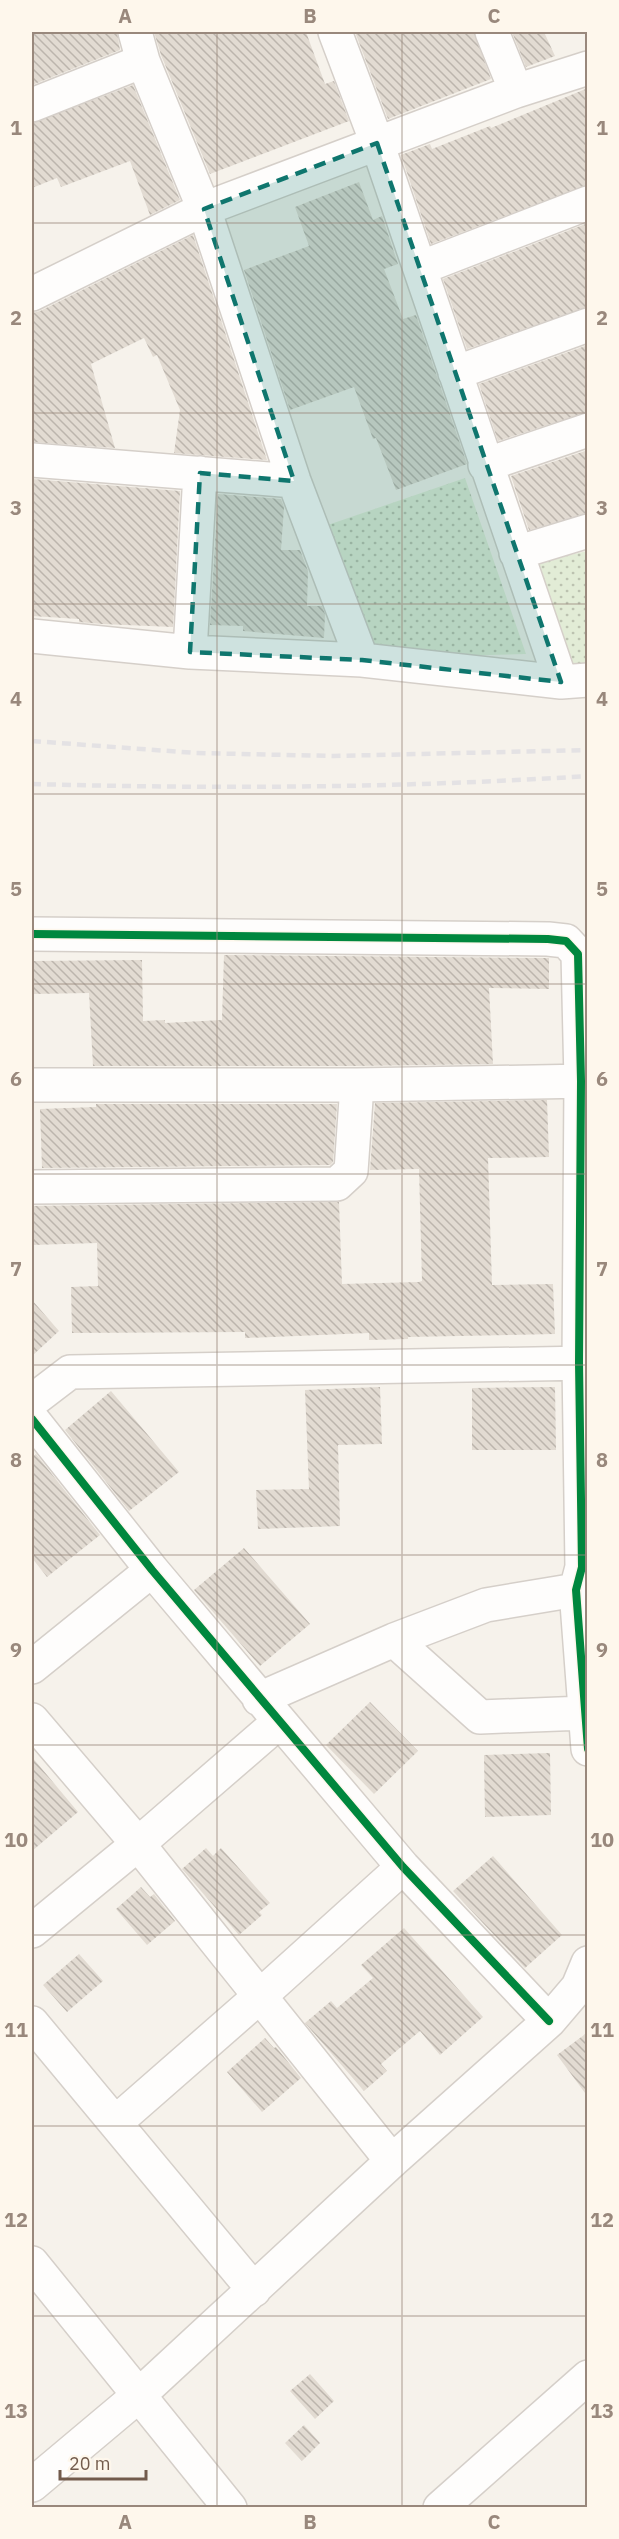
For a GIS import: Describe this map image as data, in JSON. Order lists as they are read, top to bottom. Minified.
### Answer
{"scale_bar":"20 m","grid":{"columns":["A","B","C"],"rows":["1","2","3","4","5","6","7","8","9","10","11","12","13"]}}
